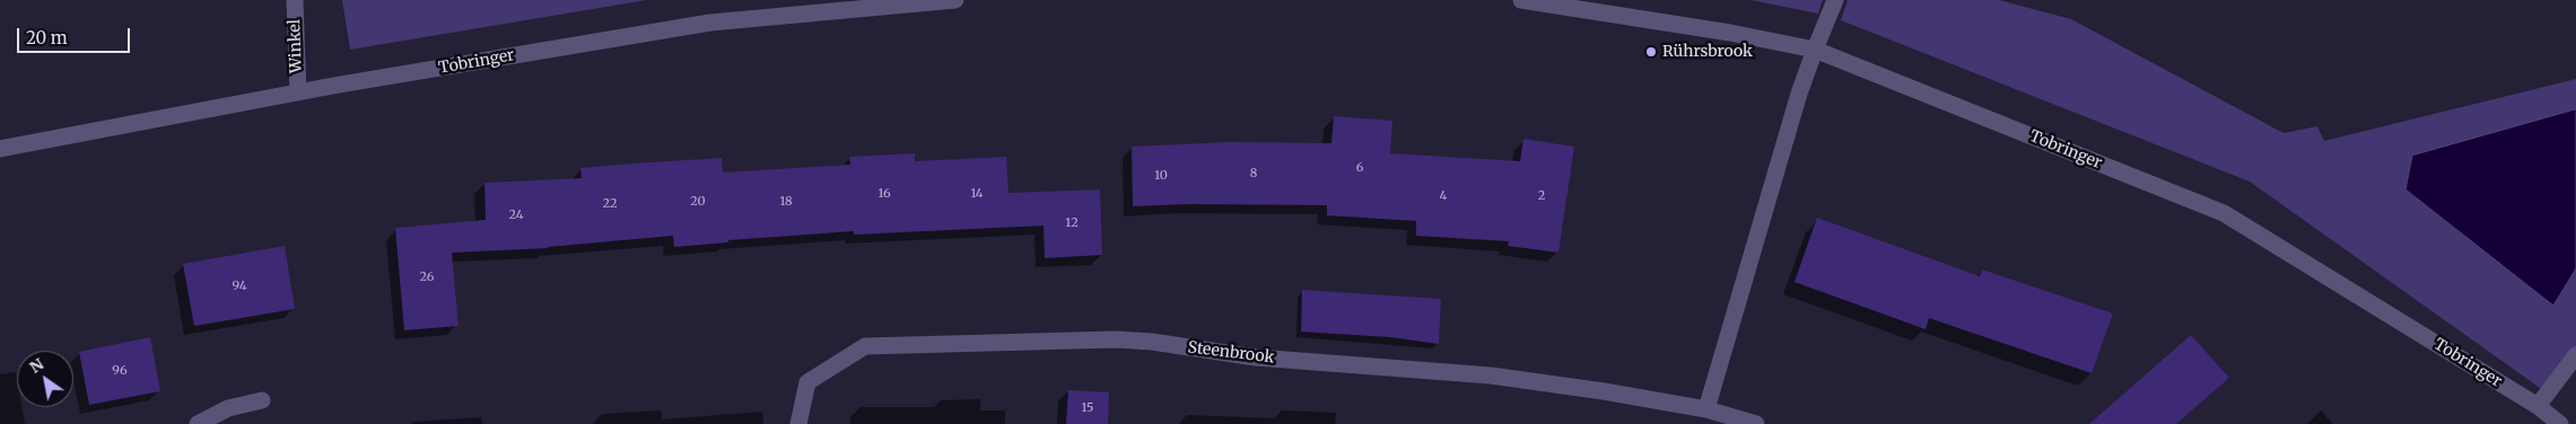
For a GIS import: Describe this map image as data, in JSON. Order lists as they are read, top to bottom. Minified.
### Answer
{"streets":{"street":["Winkel","Tobringer","Steenbrook"]},"crossings":[["Winkel","Tobringer"]],"places":["Rührsbrook"],"house_numbers":["6","8","10","16","14","4","2","20","18","22","24","12","26","94","96","15"],"scale_bar":"20 m","north":"top left"}
